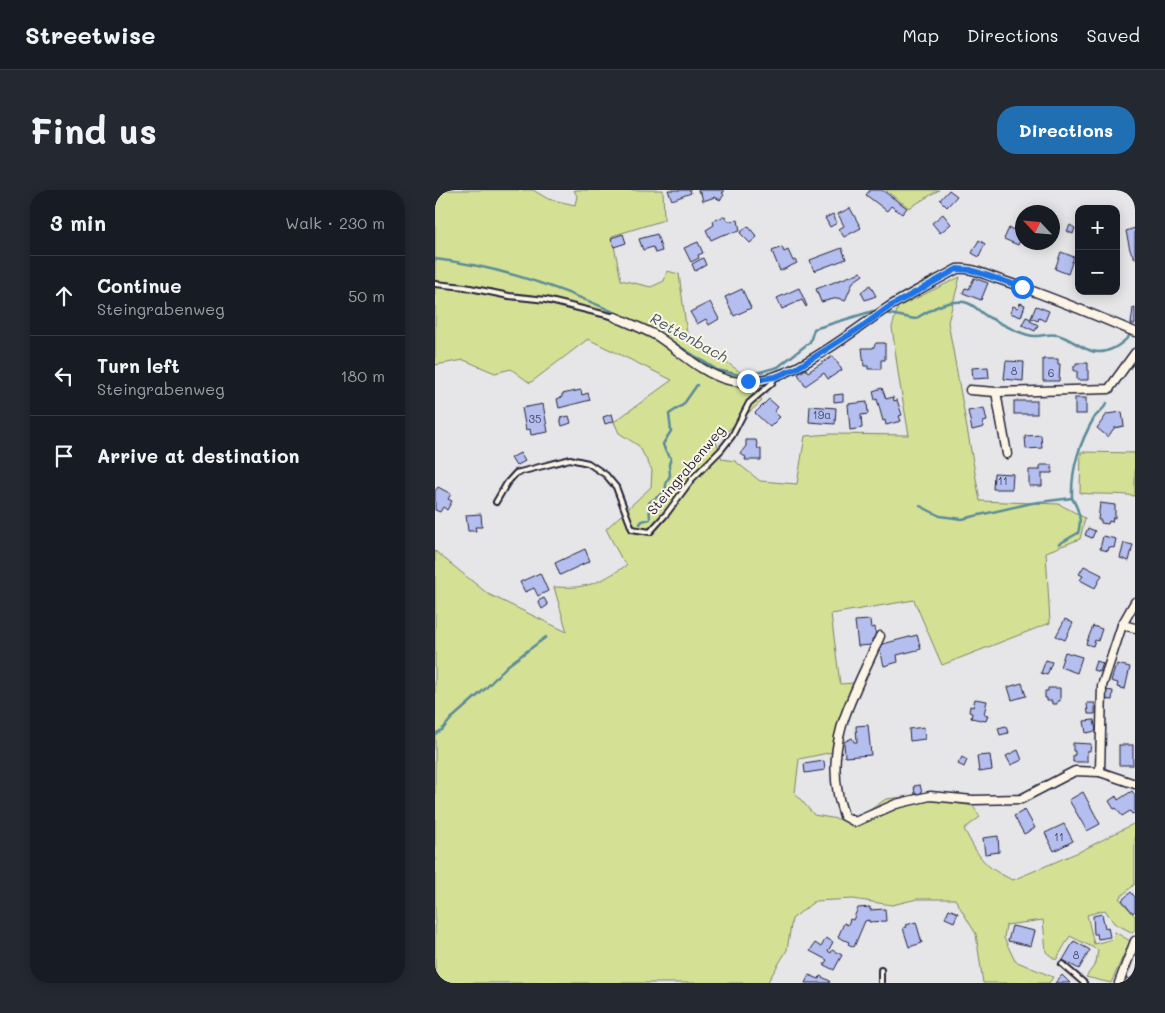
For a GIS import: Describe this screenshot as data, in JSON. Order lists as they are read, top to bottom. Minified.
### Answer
{"streets":{"street":["Steingrabenweg"]},"water":["Rettenbach"],"house_numbers":["8","6","19a","35","11","11","8"],"north":"top left","page":{"header":"Streetwise","nav":["Map","Directions","Saved"],"buttons":"Directions","title":"Find us","heading":["3 min","Walk · 230 m"],"map_buttons":["+","−"],"list":[["Continue","Steingrabenweg","50 m"],["Turn left","Steingrabenweg","180 m"],"Arrive at destination"]}}
